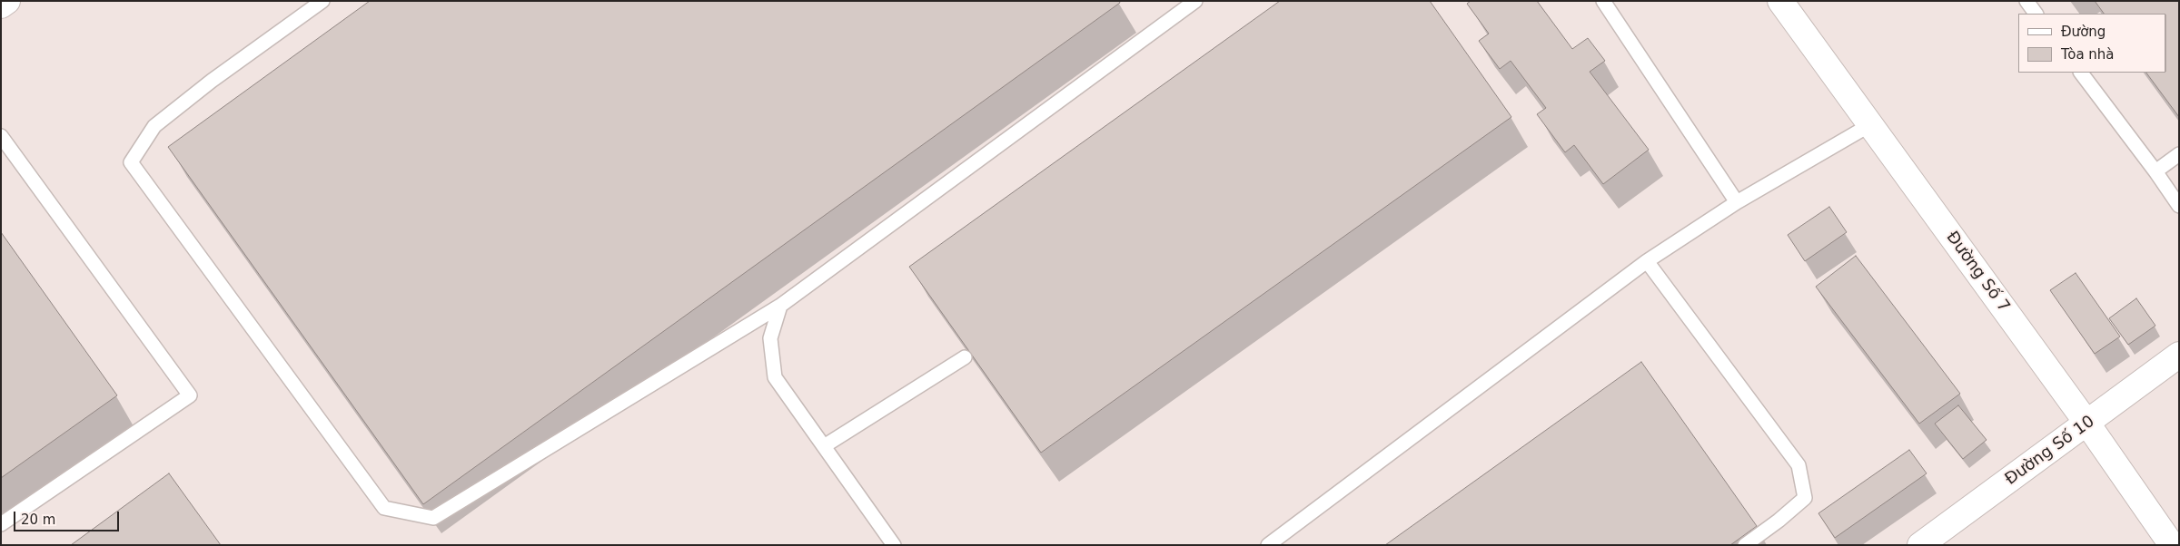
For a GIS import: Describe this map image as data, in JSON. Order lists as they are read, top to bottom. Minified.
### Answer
{"streets":{"street":["Đường Số 7","Đường Số 10"]},"crossings":[["Đường Số 7","Đường Số 10"]],"legend":["Đường","Tòa nhà"],"scale_bar":"20 m"}
